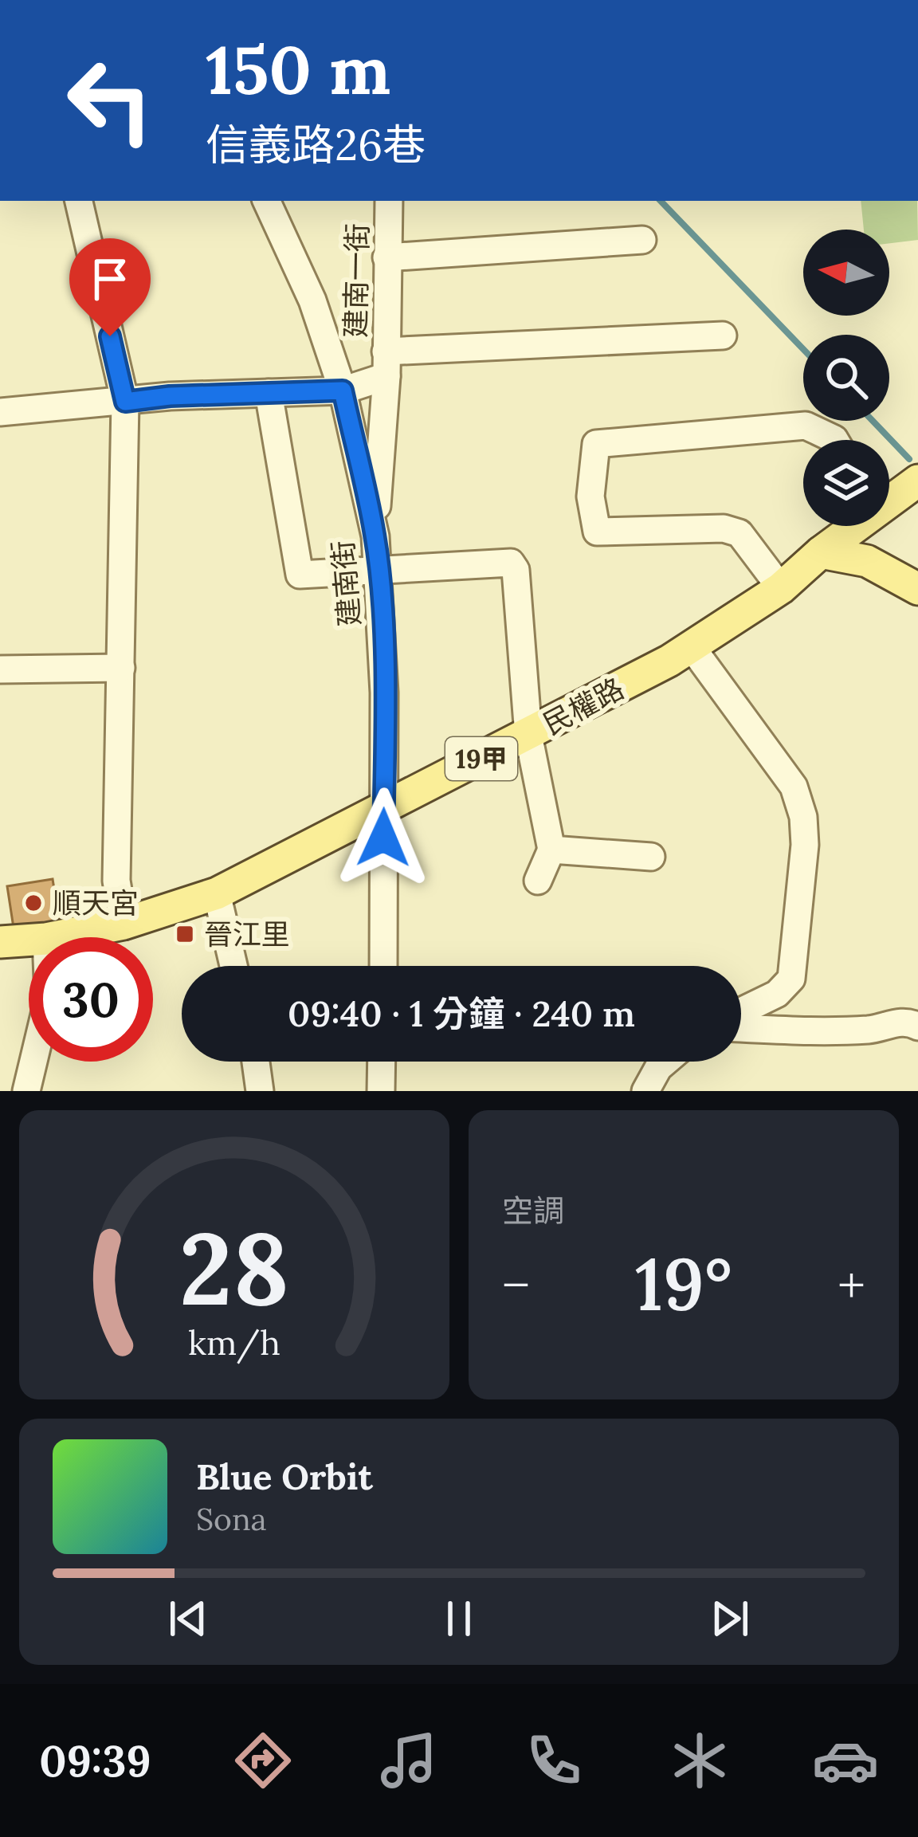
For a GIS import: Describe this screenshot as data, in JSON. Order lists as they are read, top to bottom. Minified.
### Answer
{"streets":{"main road":["民權路","19甲"],"street":["建南一街","建南街"]},"crossings":[["建南一街","建南街"],["建南街","民權路"]],"places":{"other":["順天宮"],"transit":["晉江里"]},"north":"left","page":{"turn":["150 m","信義路26巷"],"limit":"30","trip":"09:40 · 1 分鐘 · 240 m","tile":"空調","heat":["−","19°","+"],"song":["Blue Orbit","Sona"],"tabs":"09:39","gauge":["28","km/h"]}}
